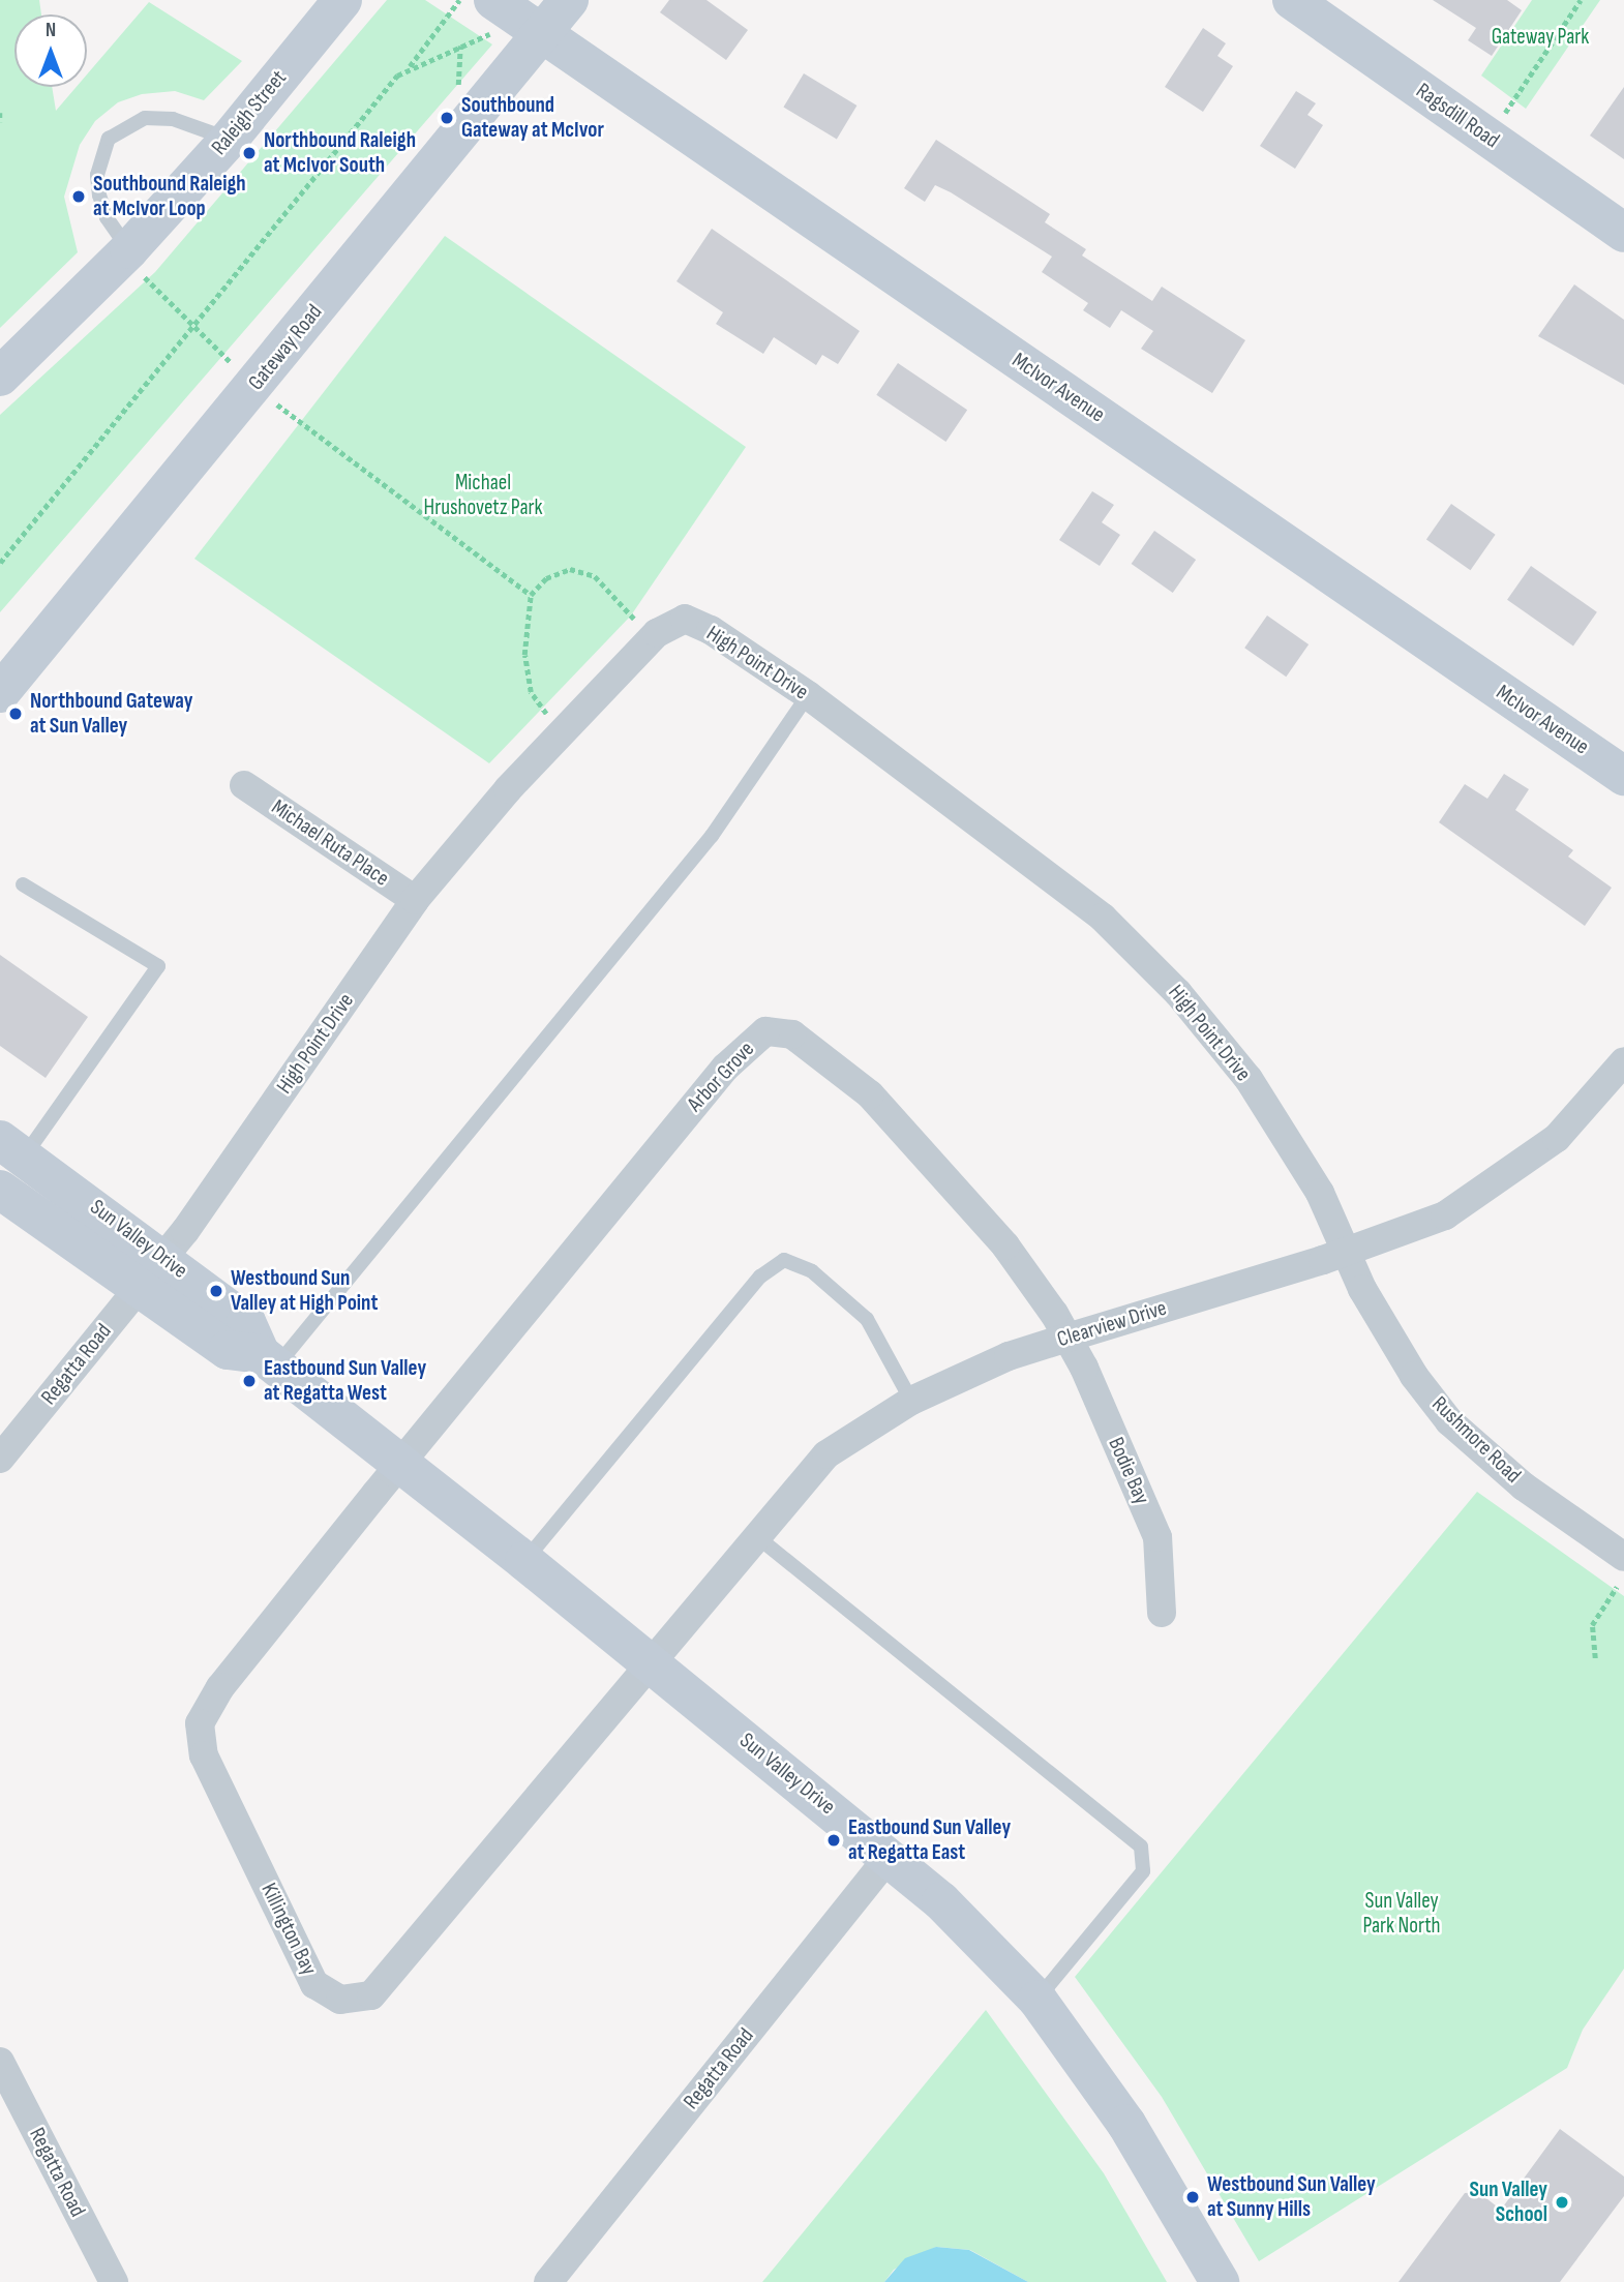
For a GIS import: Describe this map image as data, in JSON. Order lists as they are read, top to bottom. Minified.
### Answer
{"streets":{"street":["Raleigh Street","Ragsdill Road","Gateway Road","McIvor Avenue","High Point Drive","Michael Ruta Place","Arbor Grove","Sun Valley Drive","Clearview Drive","Regatta Road","Rushmore Road","Bodie Bay","Killington Bay"]},"crossings":[["Gateway Road","McIvor Avenue"],["High Point Drive","Michael Ruta Place"],["High Point Drive","Sun Valley Drive"],["High Point Drive","Clearview Drive"],["High Point Drive","Regatta Road"],["High Point Drive","Rushmore Road"],["Arbor Grove","Sun Valley Drive"],["Arbor Grove","Clearview Drive"],["Arbor Grove","Bodie Bay"],["Arbor Grove","Killington Bay"],["Sun Valley Drive","Clearview Drive"],["Sun Valley Drive","Regatta Road"],["Sun Valley Drive","Killington Bay"],["Clearview Drive","Rushmore Road"],["Clearview Drive","Bodie Bay"],["Clearview Drive","Killington Bay"]],"parks":["Gateway Park","Michael Hrushovetz Park","Sun Valley Park North"],"places":["Southbound Gateway at McIvor","Northbound Raleigh at McIvor South","Southbound Raleigh at McIvor Loop","Northbound Gateway at Sun Valley","Westbound Sun Valley at High Point","Eastbound Sun Valley at Regatta West","Eastbound Sun Valley at Regatta East","Westbound Sun Valley at Sunny Hills","Sun Valley School"],"north":"top"}
